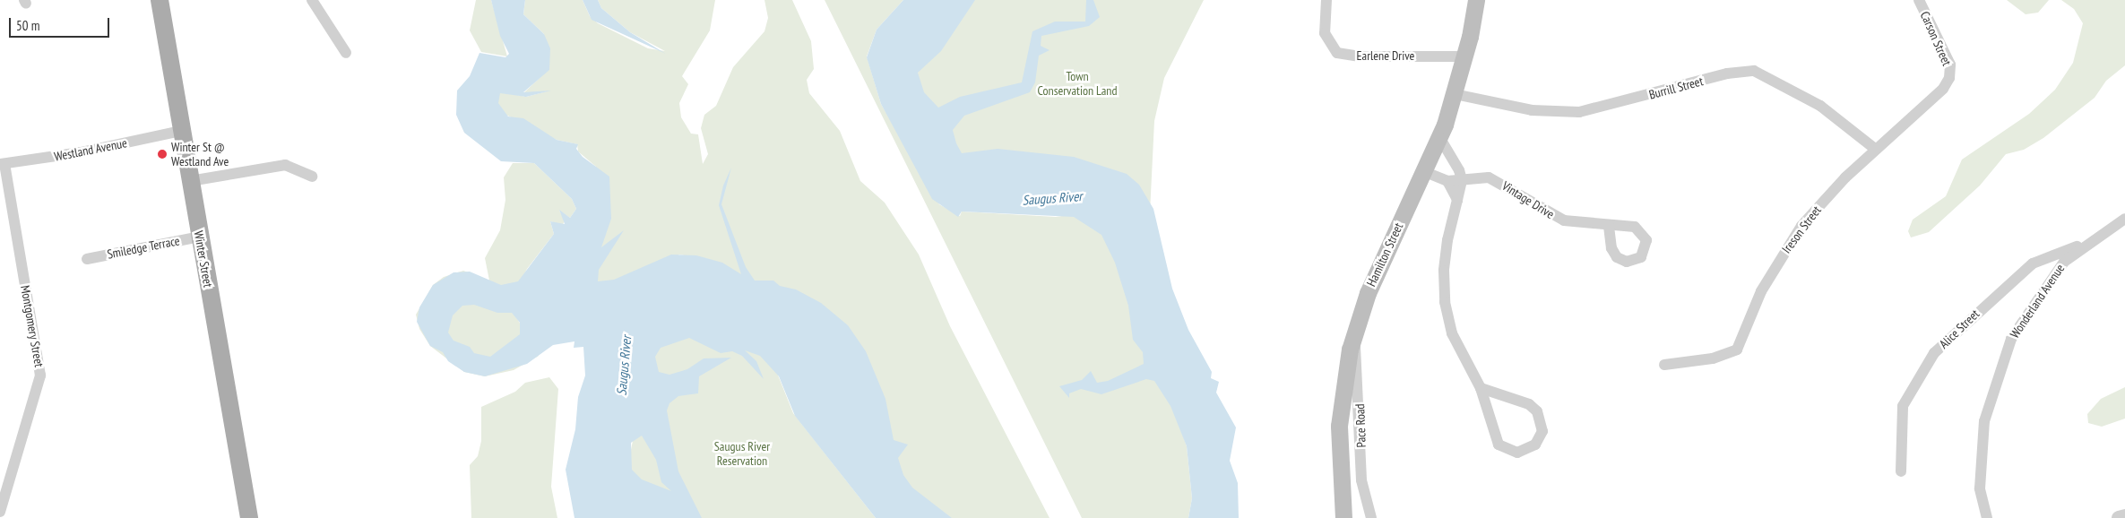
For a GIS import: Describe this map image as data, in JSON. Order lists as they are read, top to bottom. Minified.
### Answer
{"streets":{"main road":["Hamilton Street","Winter Street"],"street":["Carson Street","Earlene Drive","Burrill Street","Westland Avenue","Vintage Drive","Ireson Street","Smiledge Terrace","Wonderland Avenue","Montgomery Street","Alice Street","Pace Road"]},"crossings":[["Carson Street","Ireson Street"],["Earlene Drive","Hamilton Street"],["Burrill Street","Ireson Street"],["Burrill Street","Hamilton Street"],["Westland Avenue","Winter Street"],["Westland Avenue","Montgomery Street"],["Smiledge Terrace","Winter Street"],["Hamilton Street","Pace Road"],["Wonderland Avenue","Alice Street"]],"water":["Saugus River"],"parks":["Town Conservation Land","Saugus River Reservation"],"places":["Winter St @ Westland Ave"],"scale_bar":"50 m"}
